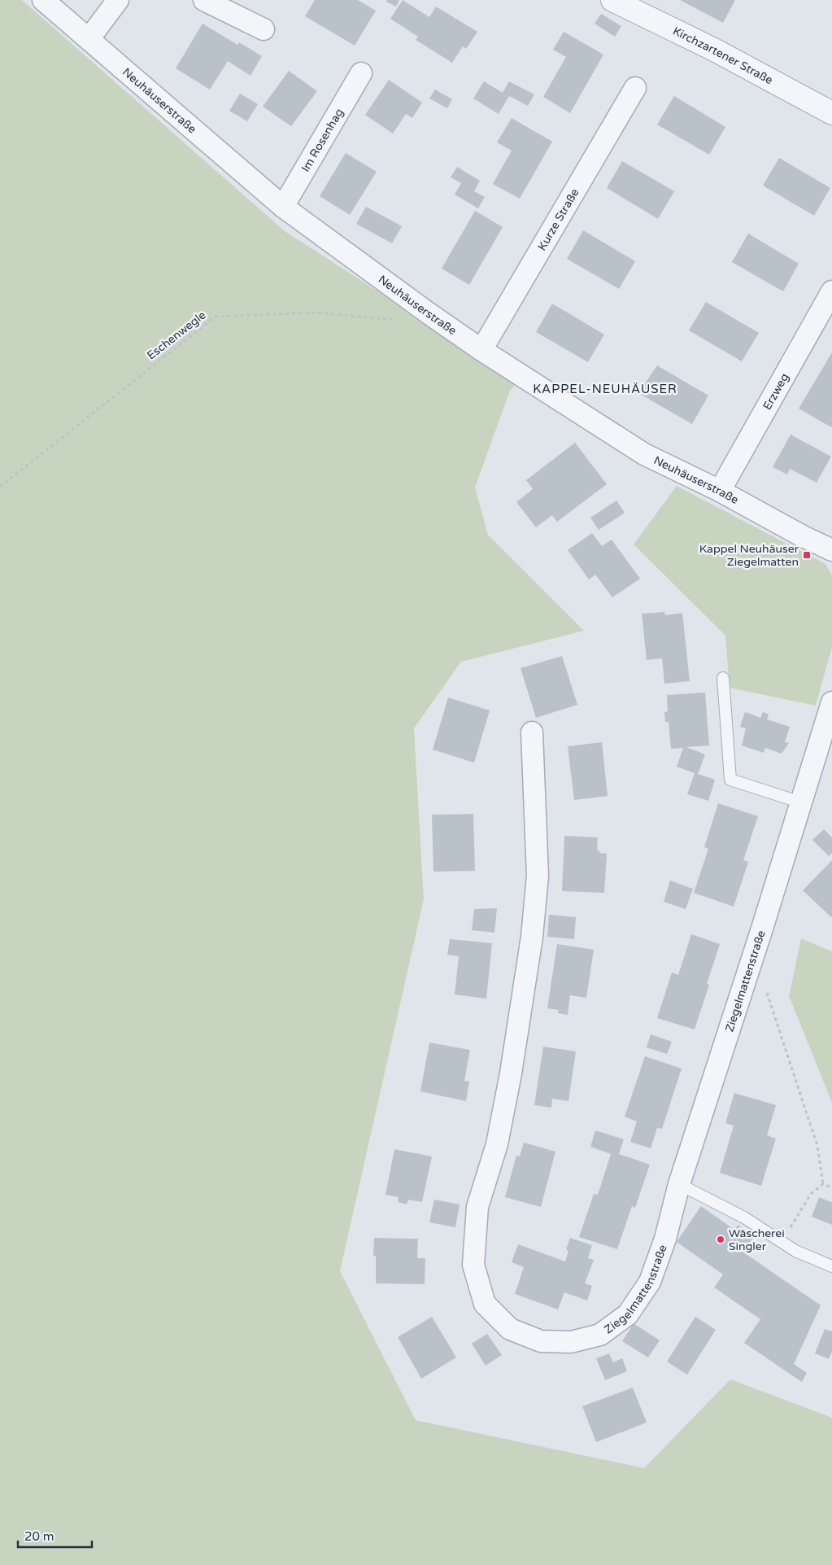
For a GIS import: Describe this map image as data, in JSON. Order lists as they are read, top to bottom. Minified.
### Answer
{"streets":{"street":["Kirchzartener Straße","Neuhäuserstraße","Im Rosenhag","Kurze Straße","Erzweg","Ziegelmattenstraße"],"path":["Eschenwegle"]},"crossings":[["Neuhäuserstraße","Im Rosenhag"],["Neuhäuserstraße","Kurze Straße"],["Neuhäuserstraße","Eschenwegle"],["Neuhäuserstraße","Erzweg"]],"districts":["KAPPEL-NEUHÄUSER"],"places":{"transit":["Kappel Neuhäuser Ziegelmatten"],"other":["Wäscherei Singler"]},"scale_bar":"20 m"}
